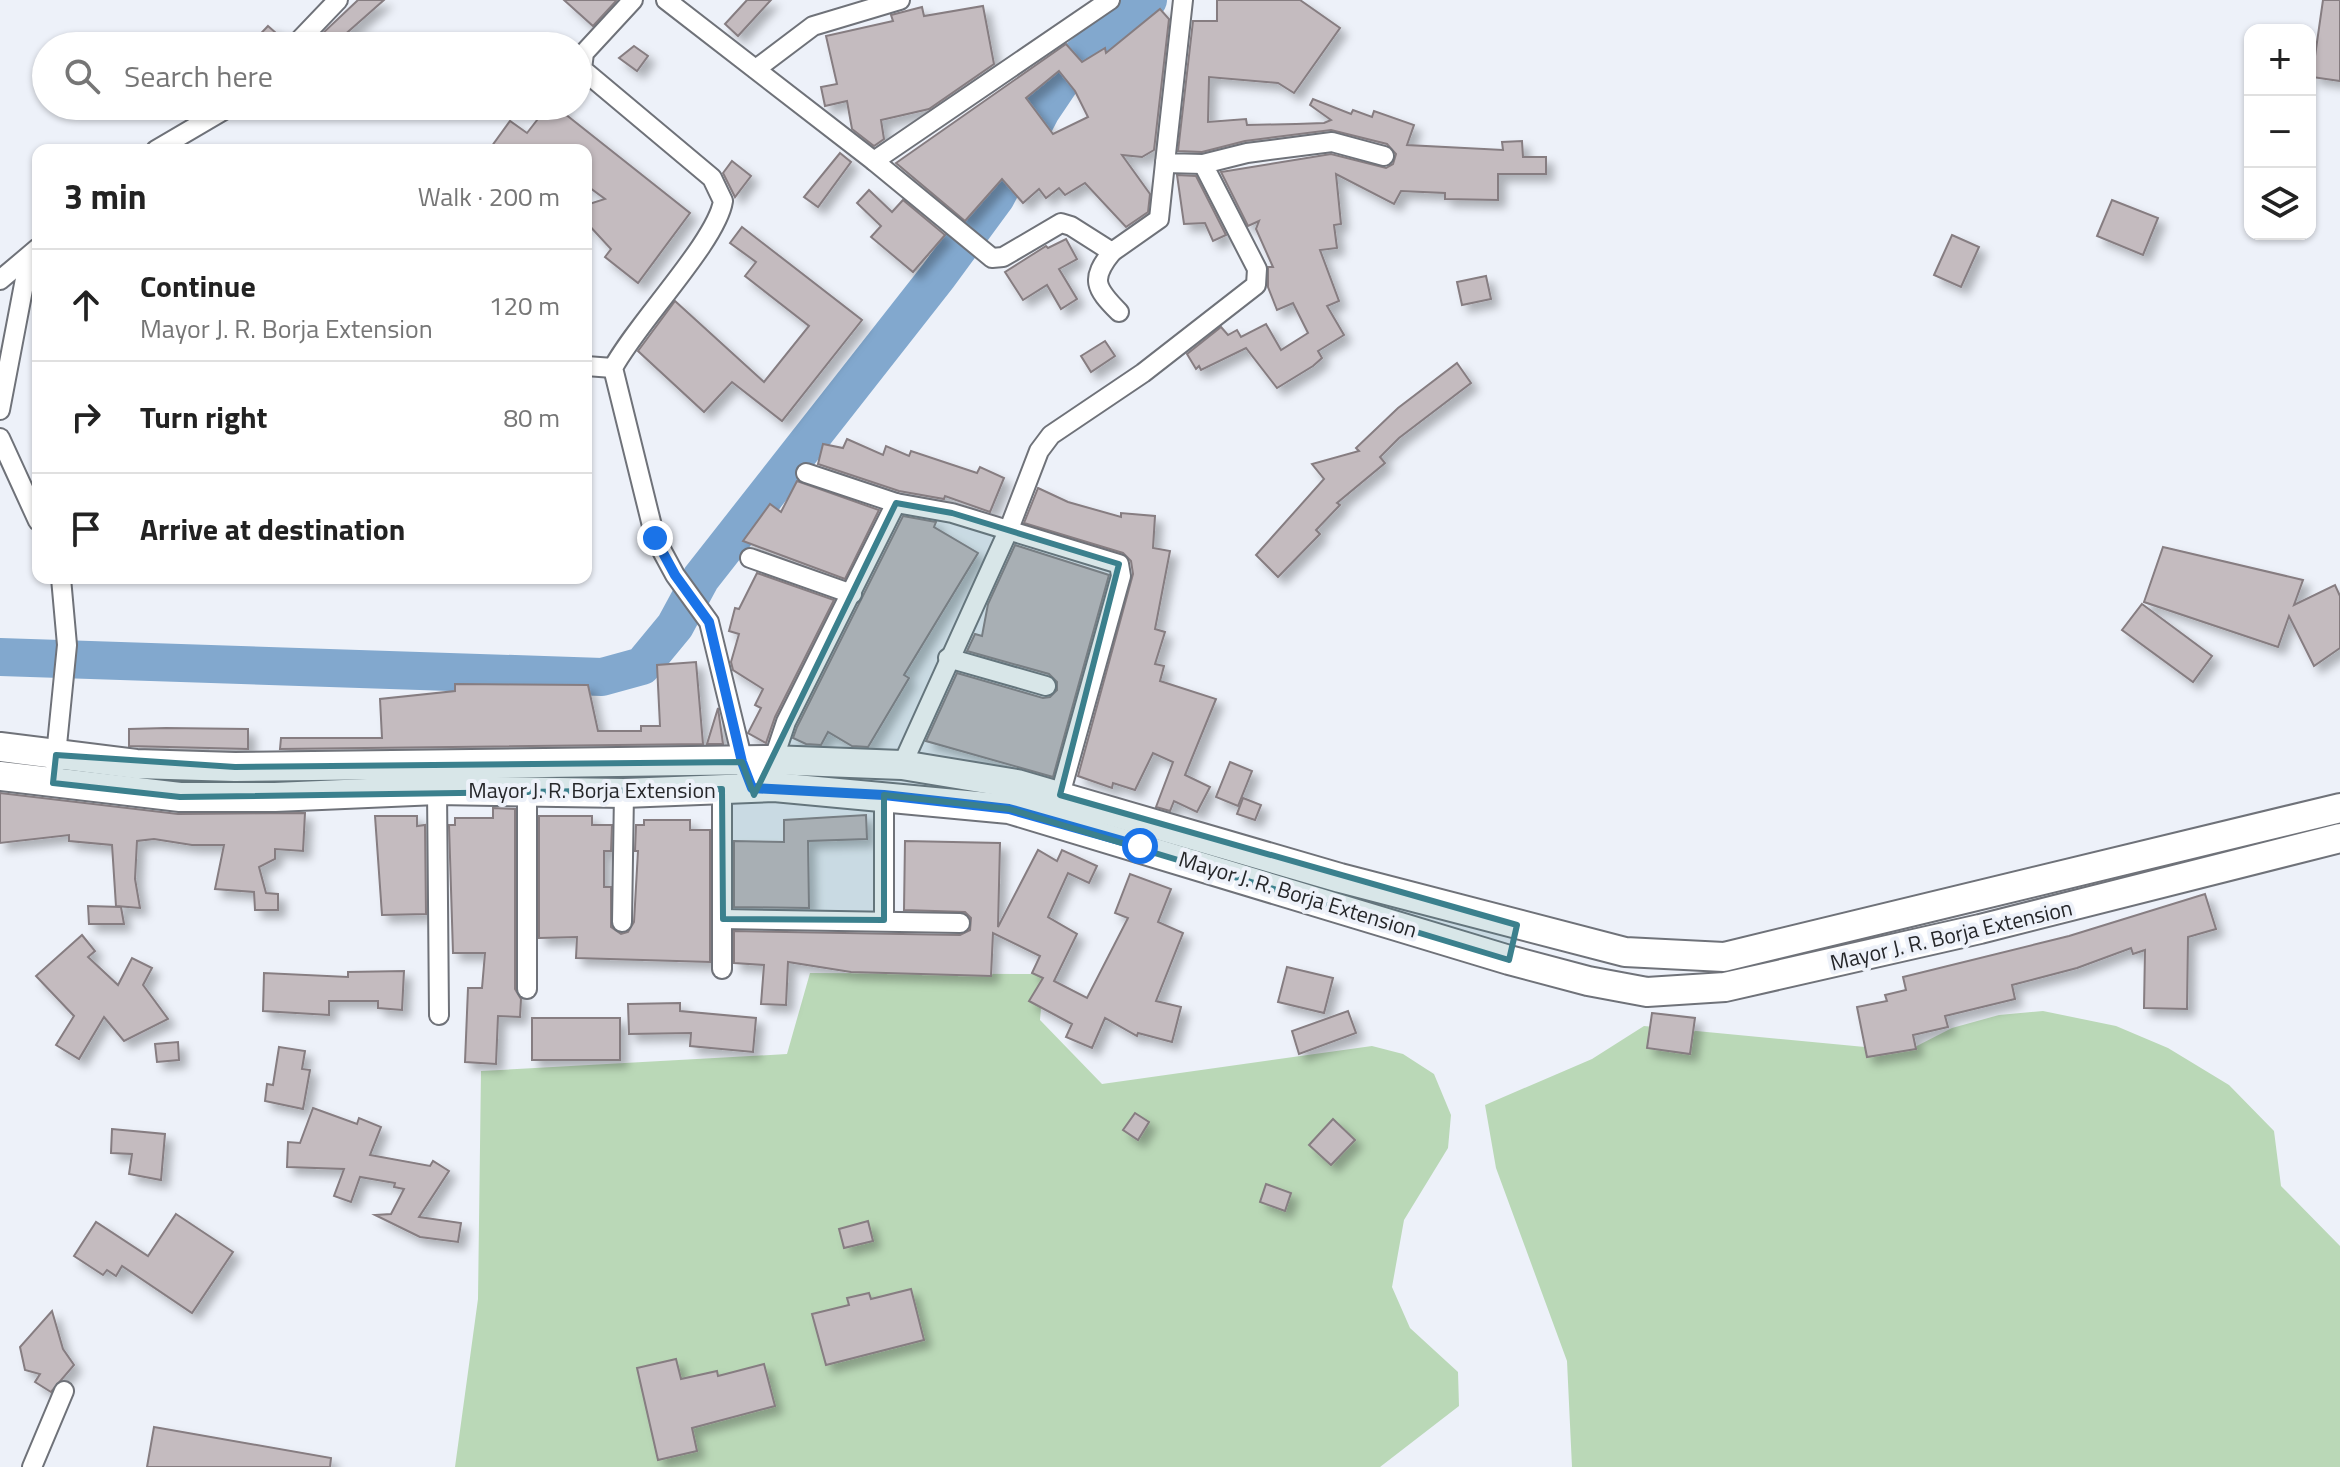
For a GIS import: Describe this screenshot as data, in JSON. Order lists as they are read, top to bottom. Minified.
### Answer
{"streets":{"main road":["Mayor J. R. Borja Extension"]},"page":{"map_buttons":["+","−"],"search":"Search here","heading":["3 min","Walk · 200 m"],"list":[["Continue","Mayor J. R. Borja Extension","120 m"],["Turn right","80 m"],"Arrive at destination"]}}
